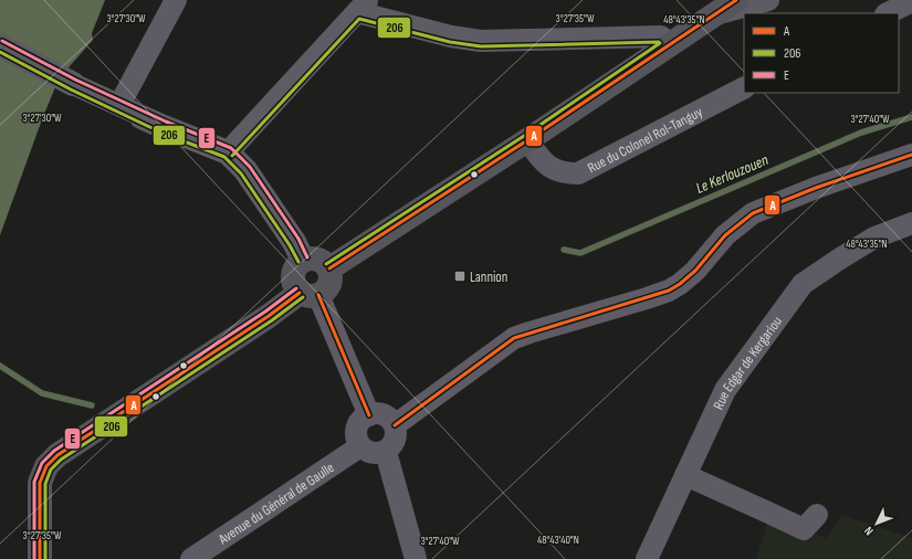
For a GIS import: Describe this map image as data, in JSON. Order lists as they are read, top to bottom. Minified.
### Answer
{"streets":{"street":["Rue du Colonel Rol-Tanguy","Rue Edgar de Kergariou","Avenue du Général de Gaulle"]},"water":["Le Kerlouzouen"],"places":{"transit":["Lannion"]},"lines":["transit line A","transit line 206","transit line E"],"legend":["A","206","E"],"north":"bottom left","coordinates":["3°27'30\"W","3°27'35\"W","48°43'35\"N","3°27'40\"W","48°43'40\"N"]}
